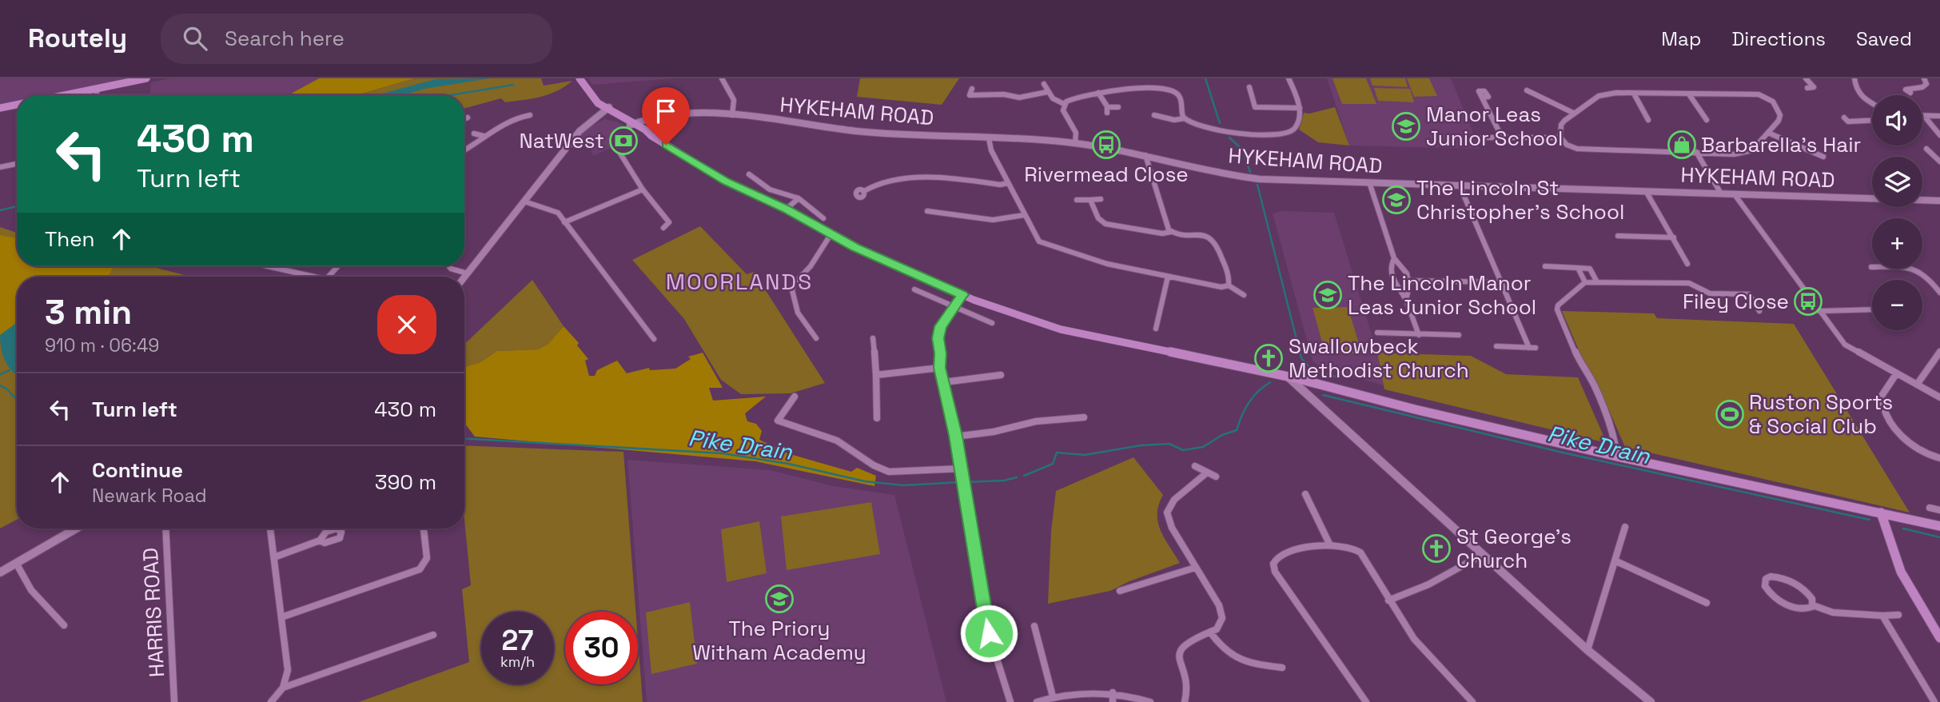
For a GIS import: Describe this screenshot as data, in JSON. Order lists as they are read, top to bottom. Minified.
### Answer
{"streets":{"street":["HYKEHAM ROAD","HARRIS ROAD"]},"districts":["MOORLANDS"],"water":["Pike Drain"],"places":{"school or university":["Manor Leas Junior School","The Lincoln St Christopher's School","The Lincoln Manor Leas Junior School","The Priory Witham Academy"],"bank":["NatWest"],"bus stop":["Rivermead Close","Filey Close"],"shop":["Barbarella's Hair"],"church":["Swallowbeck Methodist Church","St George's Church"],"sports":["Ruston Sports & Social Club"]},"page":{"header":"Routely","search":"Search here","nav":["Map","Directions","Saved"],"map_buttons":["+","−"],"turn":["430 m","Turn left"],"then":"Then","heading":["3 min","910 m · 06:49"],"list":[{"name":"Turn left","value":"430 m"},{"name":"Continue","note":"Newark Road","value":"390 m"}],"speed":"27 km/h","limit":"30"}}
